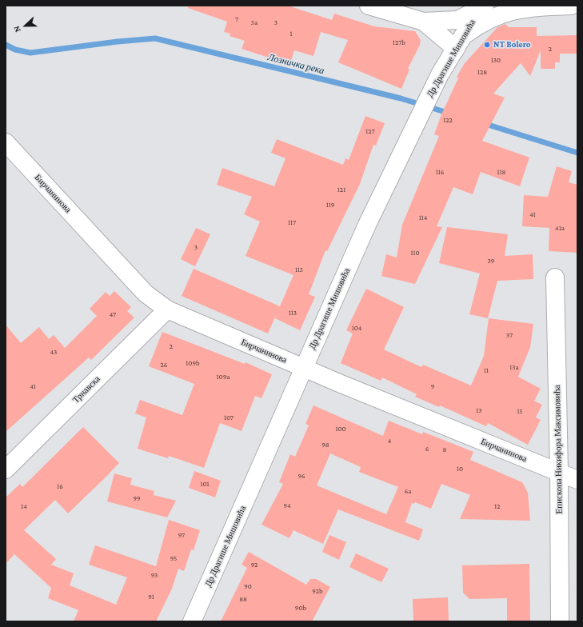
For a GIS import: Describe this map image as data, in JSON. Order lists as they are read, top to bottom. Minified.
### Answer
{"streets":{"street":["Др Драгише Мишовића","Бирчанинова","Трнавска","Епископа Никифора Максимовића"]},"crossings":[["Др Драгише Мишовића","Бирчанинова"],["Бирчанинова","Трнавска"],["Бирчанинова","Епископа Никифора Максимовића"]],"water":["Лозничка река"],"places":["NT Bolero"],"house_numbers":["7","5a","3","1","127b","2","130","128","122","127","116","118","121","119","41","114","117","41a","3","110","39","115","113","47","104","37","2","43","109b","26","13a","11","109a","41","9","13","15","107","100","4","98","6","8","10","96","101","16","6a","99","94","14","12","97","95","92","93","90","92b","91","88","90b"],"north":"left"}
